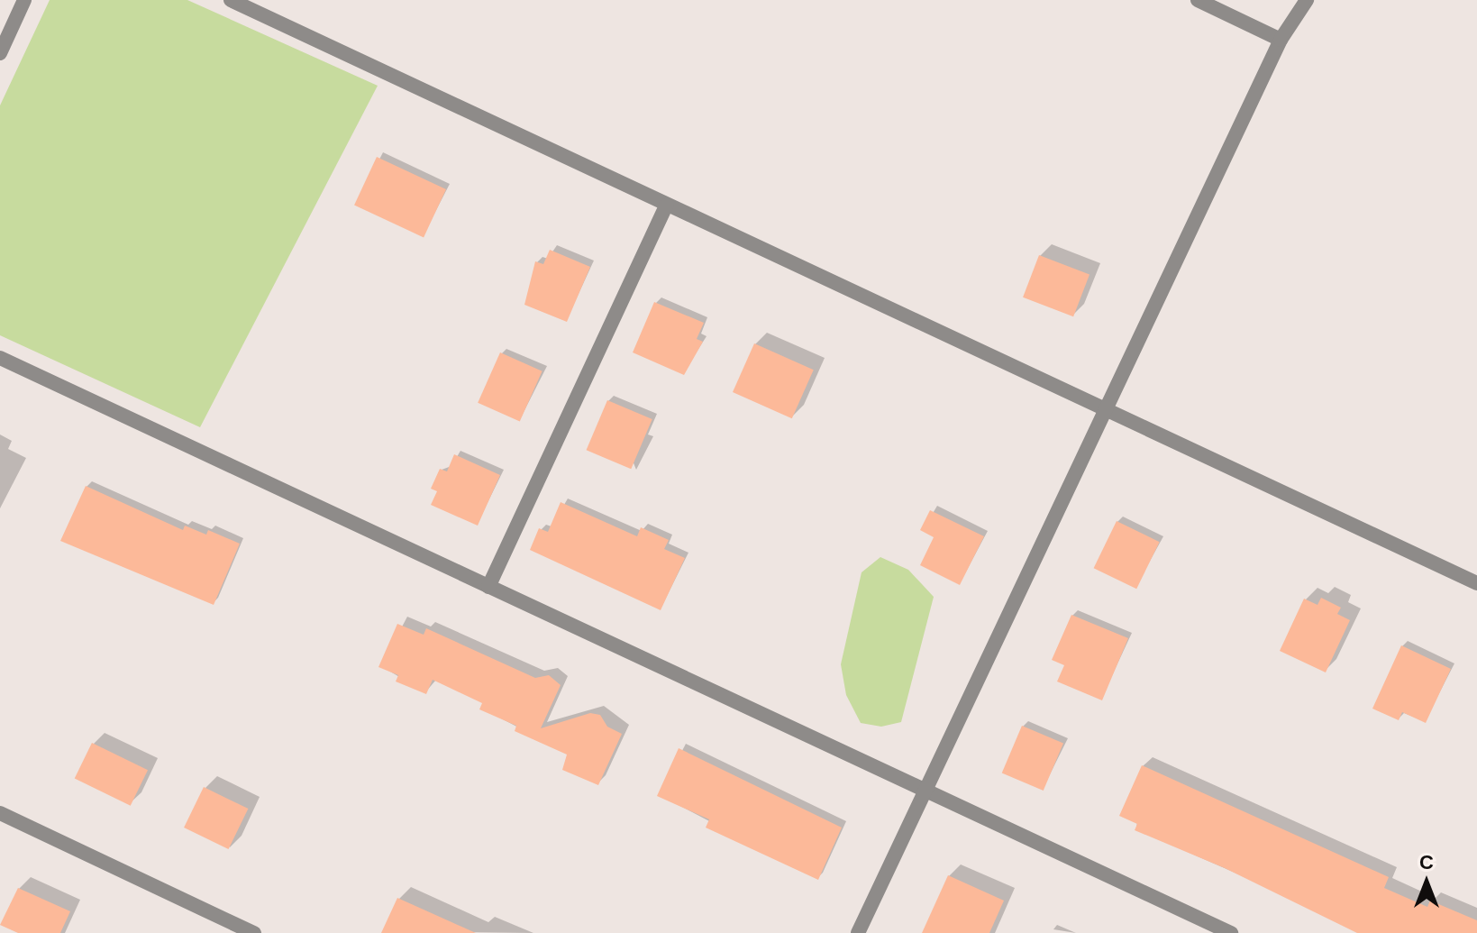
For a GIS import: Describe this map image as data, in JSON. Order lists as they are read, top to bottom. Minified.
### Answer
{"north":"top"}
